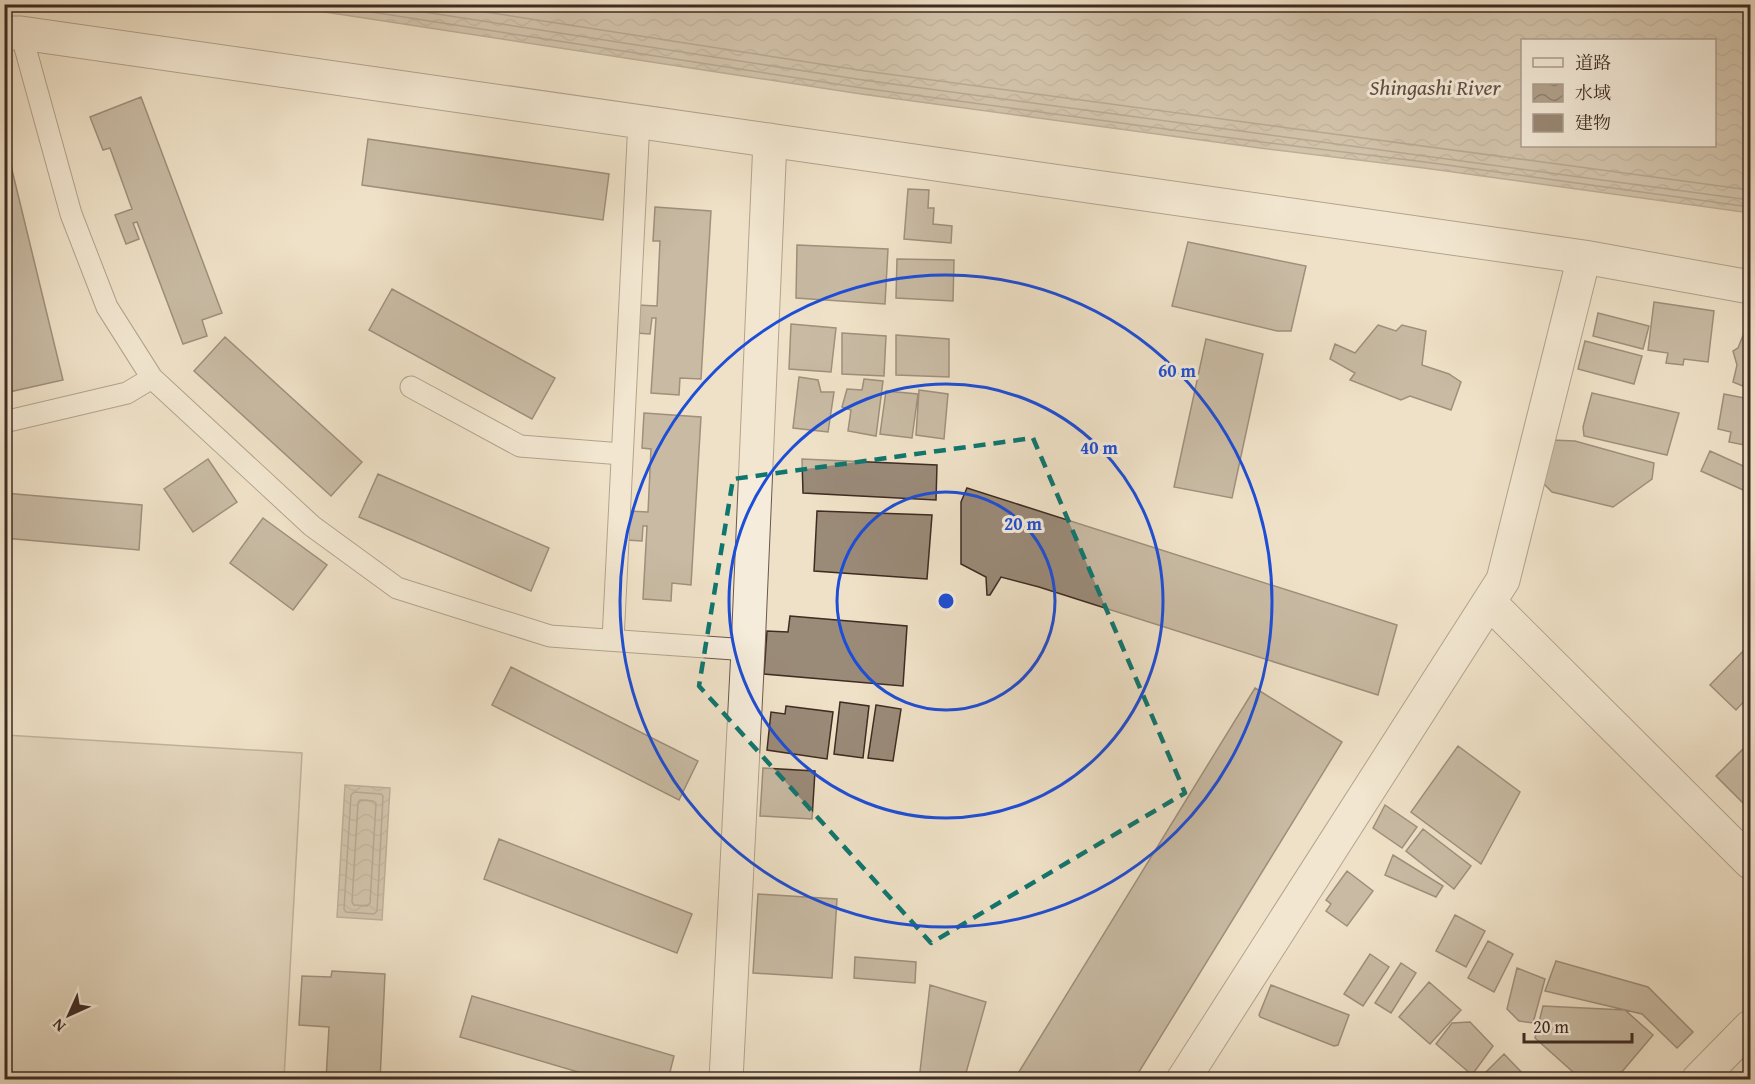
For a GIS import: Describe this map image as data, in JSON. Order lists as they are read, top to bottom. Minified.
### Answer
{"water":["Shingashi River"],"legend":["道路","水域","建物"],"scale_bar":"20 m","north":"bottom left","rings":["60 m","40 m","20 m"]}
